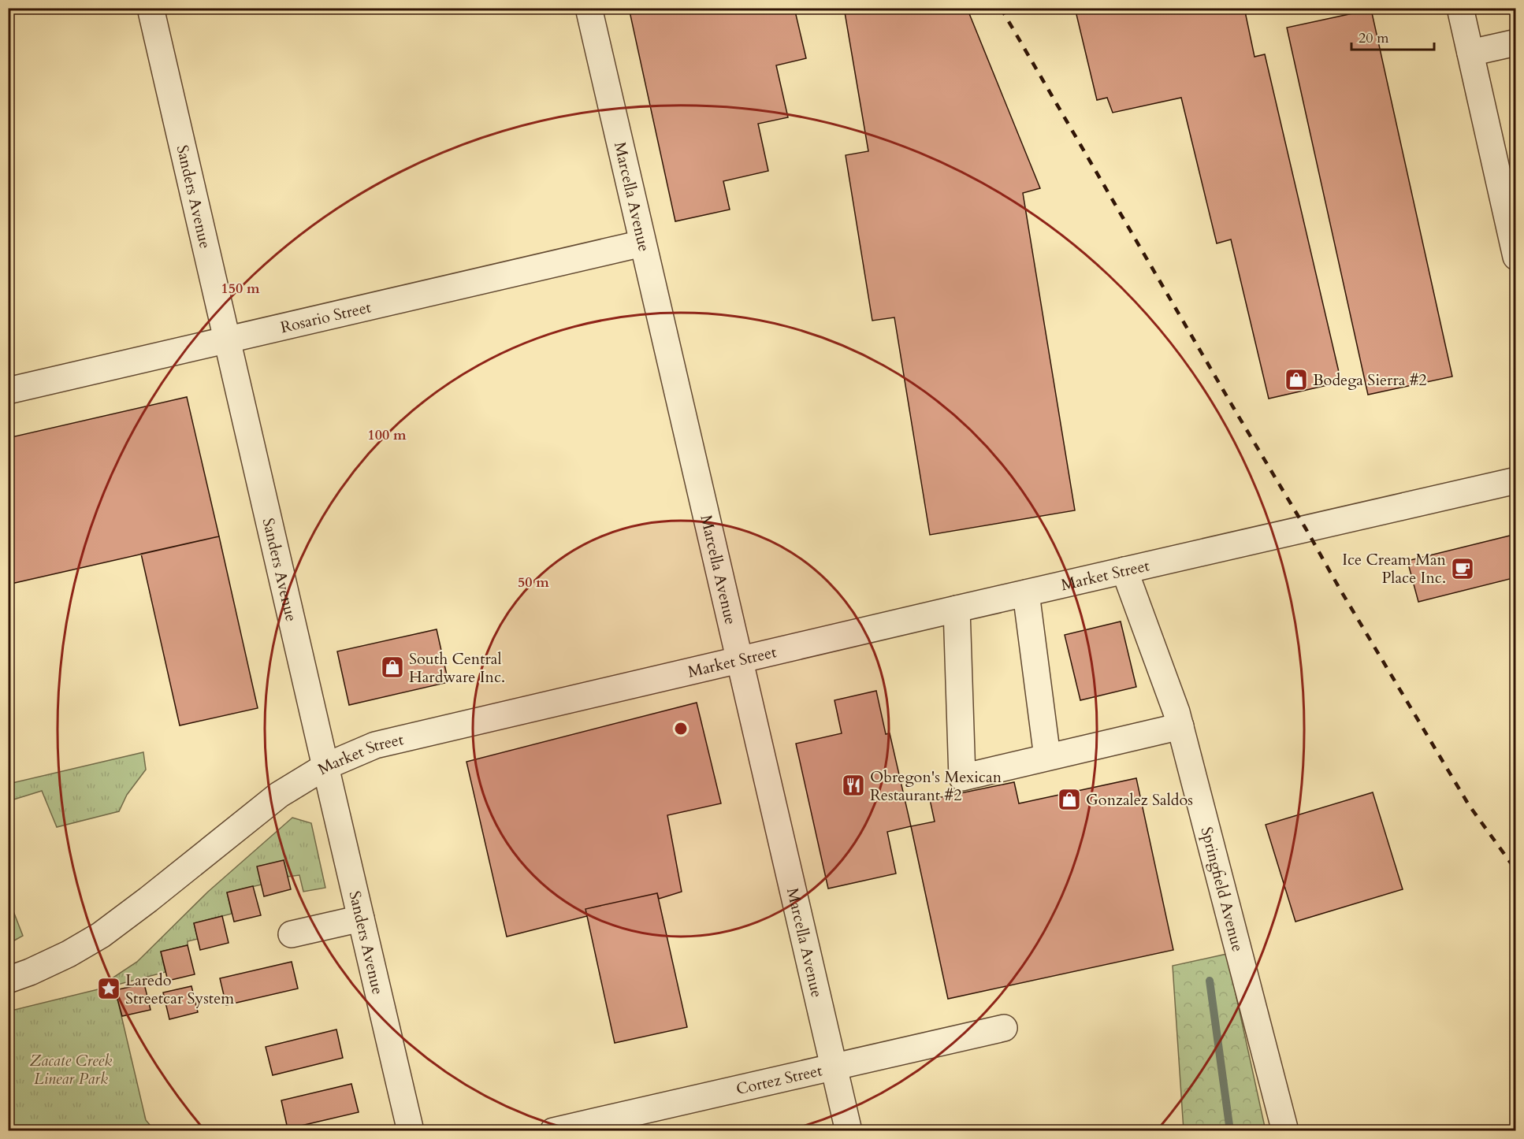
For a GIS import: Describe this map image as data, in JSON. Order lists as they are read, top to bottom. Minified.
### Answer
{"streets":{"street":["Sanders Avenue","Marcella Avenue","Rosario Street","Market Street","Springfield Avenue","Cortez Street"]},"crossings":[["Sanders Avenue","Rosario Street"],["Sanders Avenue","Market Street"],["Marcella Avenue","Rosario Street"],["Marcella Avenue","Market Street"],["Marcella Avenue","Cortez Street"],["Market Street","Springfield Avenue"]],"parks":["Zacate Creek Linear Park"],"places":{"shop":["Bodega Sierra #2","South Central Hardware Inc.","Gonzalez Saldos"],"cafe":["Ice Cream Man Place Inc."],"restaurant":["Obregon's Mexican Restaurant #2"],"place":["Laredo Streetcar System"]},"scale_bar":"20 m","rings":["150 m","100 m","50 m"]}
